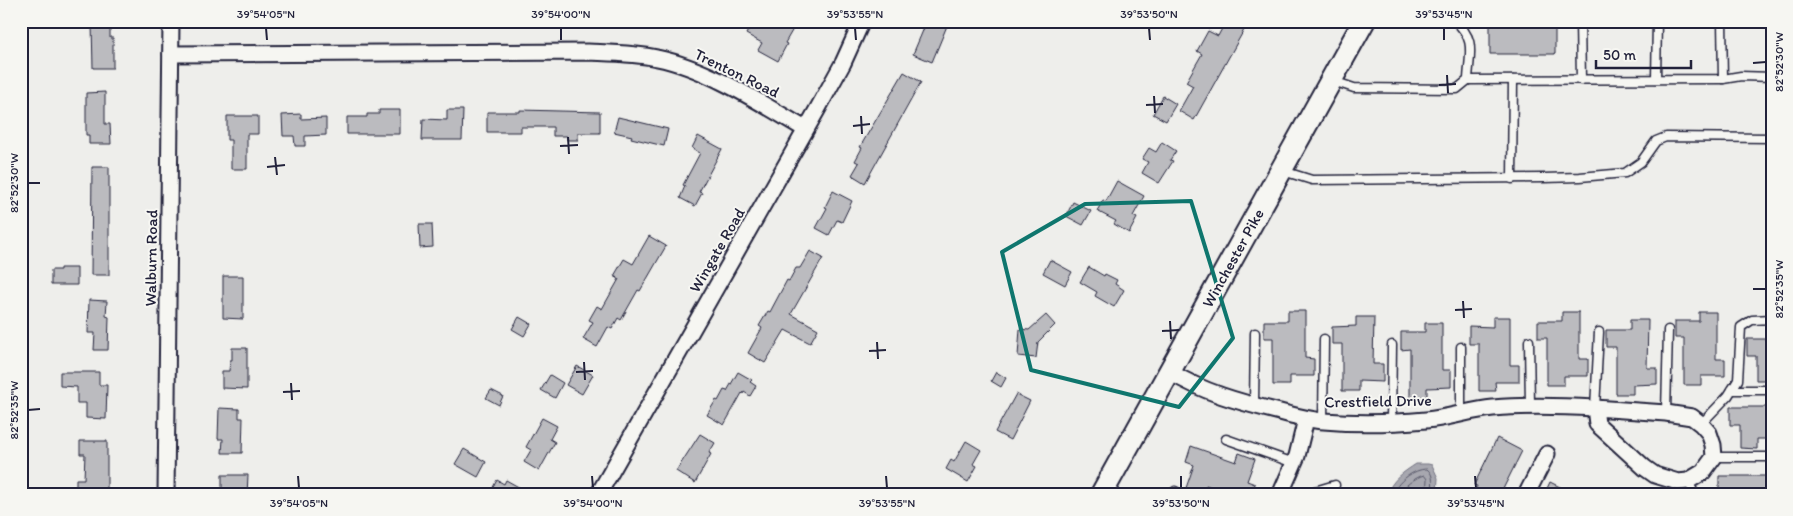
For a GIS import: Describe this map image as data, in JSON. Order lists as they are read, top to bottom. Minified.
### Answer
{"streets":{"main road":["Winchester Pike"],"street":["Trenton Road","Wingate Road","Walburn Road","Crestfield Drive"]},"crossings":[["Trenton Road","Wingate Road"],["Trenton Road","Walburn Road"],["Winchester Pike","Crestfield Drive"]],"scale_bar":"50 m","coordinates":["39°54'05\"N","39°54'00\"N","39°53'55\"N","39°53'50\"N","39°53'45\"N","82°52'30\"W","82°52'35\"W"]}
